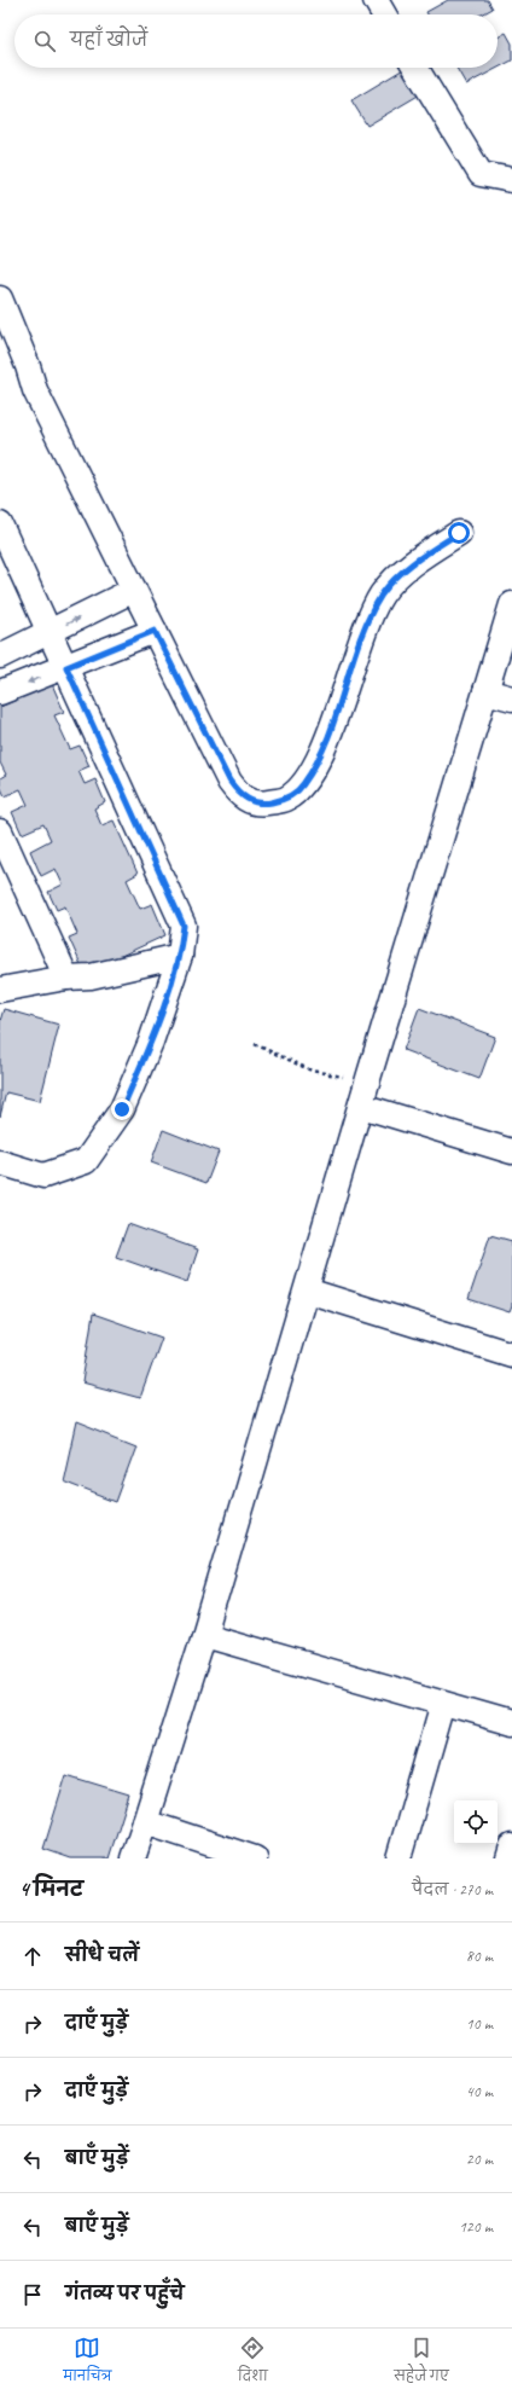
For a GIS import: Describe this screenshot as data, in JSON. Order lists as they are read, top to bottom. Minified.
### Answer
{"page":{"search":"यहाँ खोजें","heading":["4 मिनट","पैदल · 270 m"],"list":[["सीधे चलें","80 m"],["दाएँ मुड़ें","10 m"],["दाएँ मुड़ें","40 m"],["बाएँ मुड़ें","20 m"],["बाएँ मुड़ें","120 m"],"गंतव्य पर पहुँचे"],"nav":["मानचित्र","दिशा","सहेजे गए"]}}
